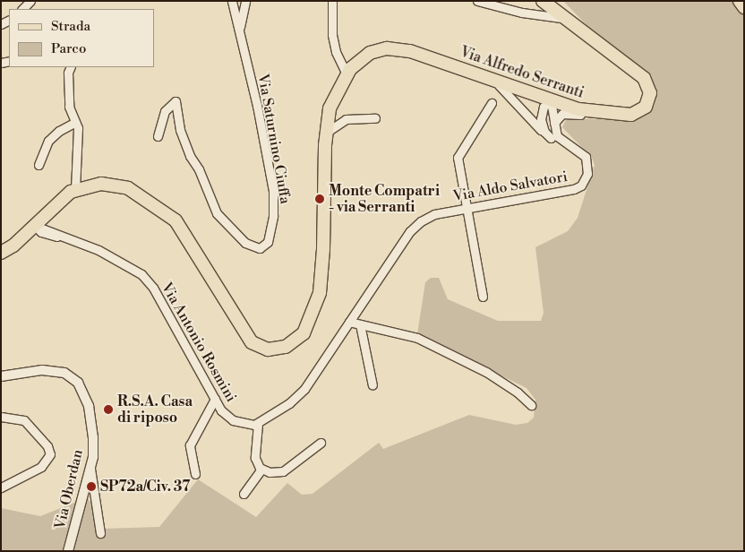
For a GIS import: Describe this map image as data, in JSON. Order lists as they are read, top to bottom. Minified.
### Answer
{"streets":{"main road":["Via Alfredo Serranti"],"street":["Via Saturnino Ciuffa","Via Aldo Salvatori","Via Antonio Rosmini","Via Oberdan"]},"crossings":[["Via Alfredo Serranti","Via Antonio Rosmini"]],"places":["Monte Compatri - via Serranti","R.S.A. Casa di riposo","SP72a/Civ. 37"],"legend":["Strada","Parco"]}
